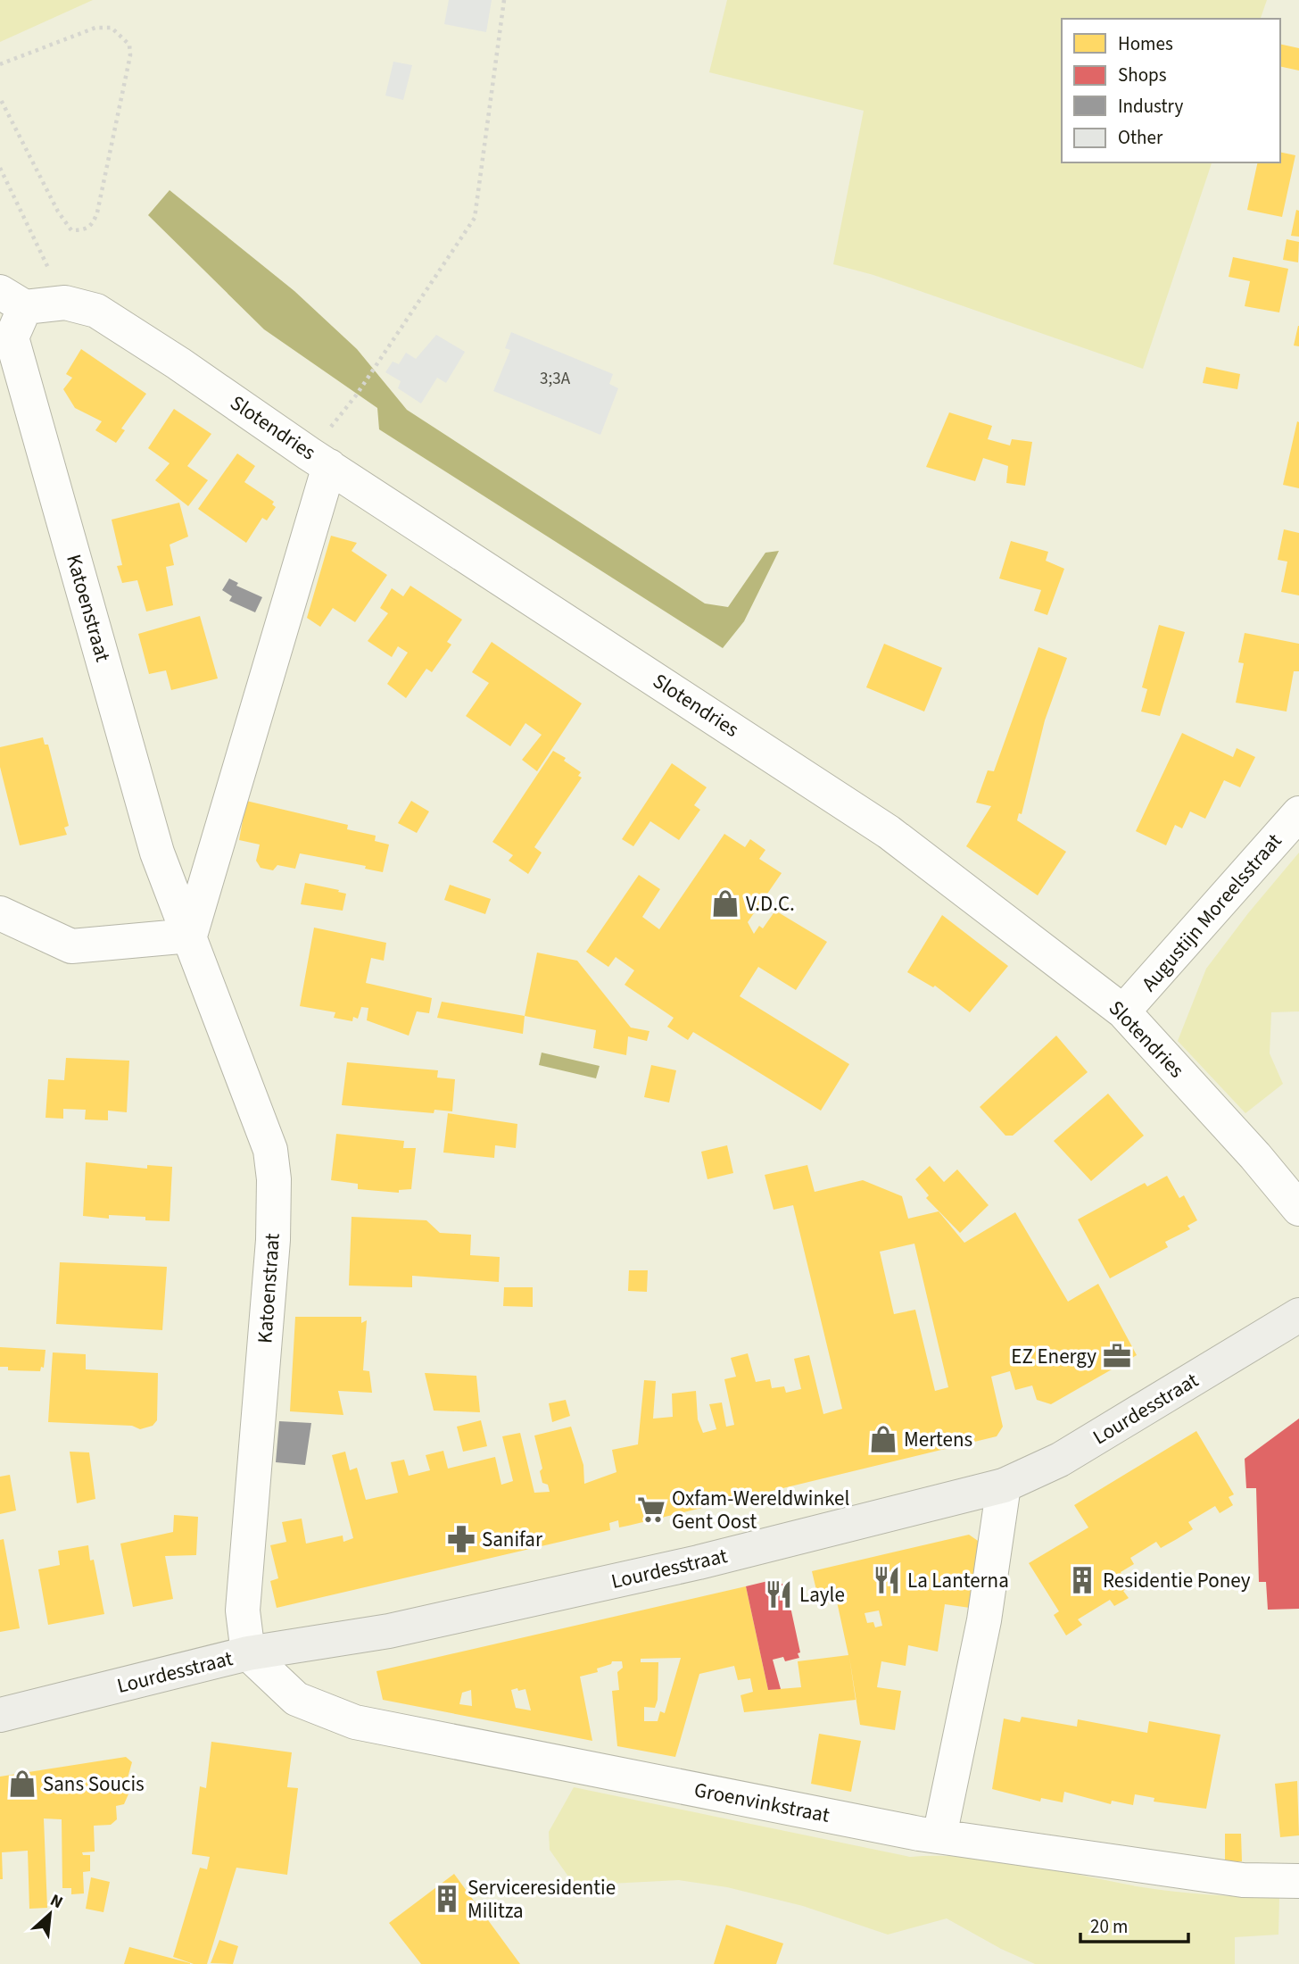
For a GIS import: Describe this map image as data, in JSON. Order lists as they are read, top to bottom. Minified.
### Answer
{"streets":{"street":["Slotendries","Katoenstraat","Augustijn Moreelsstraat","Lourdesstraat","Groenvinkstraat"]},"crossings":[["Slotendries","Katoenstraat"],["Slotendries","Augustijn Moreelsstraat"],["Katoenstraat","Lourdesstraat"],["Katoenstraat","Groenvinkstraat"],["Lourdesstraat","Groenvinkstraat"]],"places":{"shop":["V.D.C.","Mertens","Sans Soucis"],"office":["EZ Energy"],"supermarket":["Oxfam-Wereldwinkel Gent Oost"],"pharmacy":["Sanifar"],"restaurant":["La Lanterna","Layle"],"building":["Residentie Poney","Serviceresidentie Militza"]},"house_numbers":["3;3A"],"legend":["Homes","Shops","Industry","Other"],"scale_bar":"20 m","north":"top right"}
